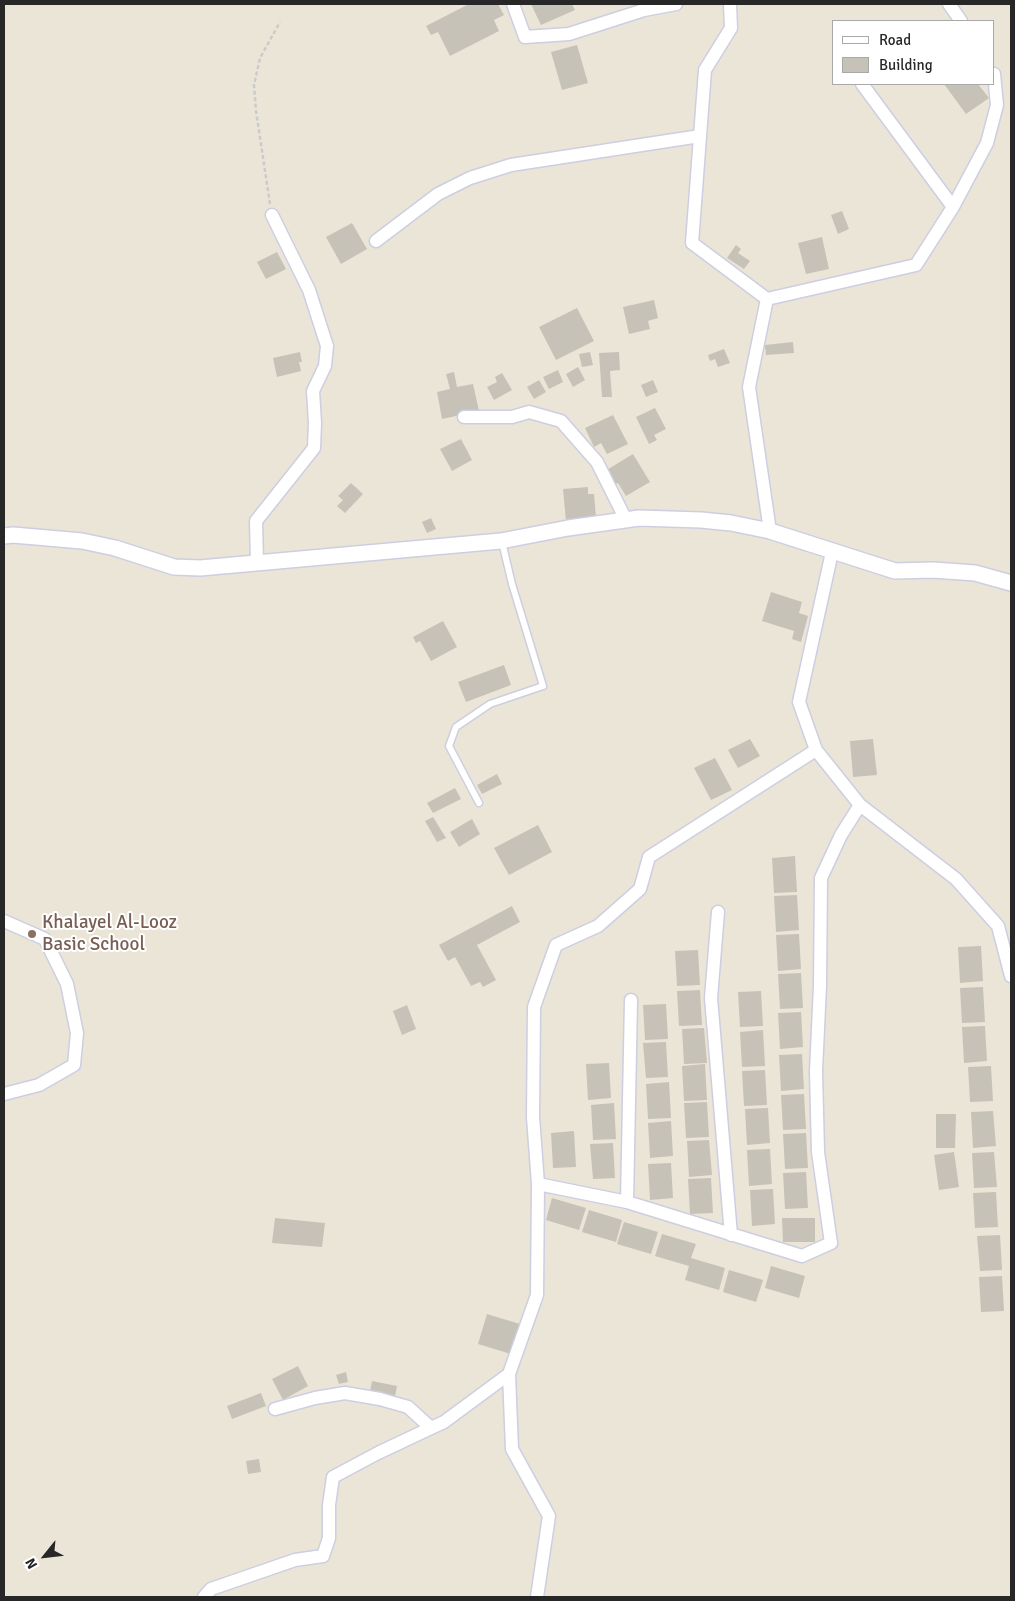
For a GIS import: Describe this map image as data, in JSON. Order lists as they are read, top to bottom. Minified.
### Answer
{"places":["Khalayel Al-Looz Basic School"],"legend":["Road","Building"],"north":"bottom left"}
